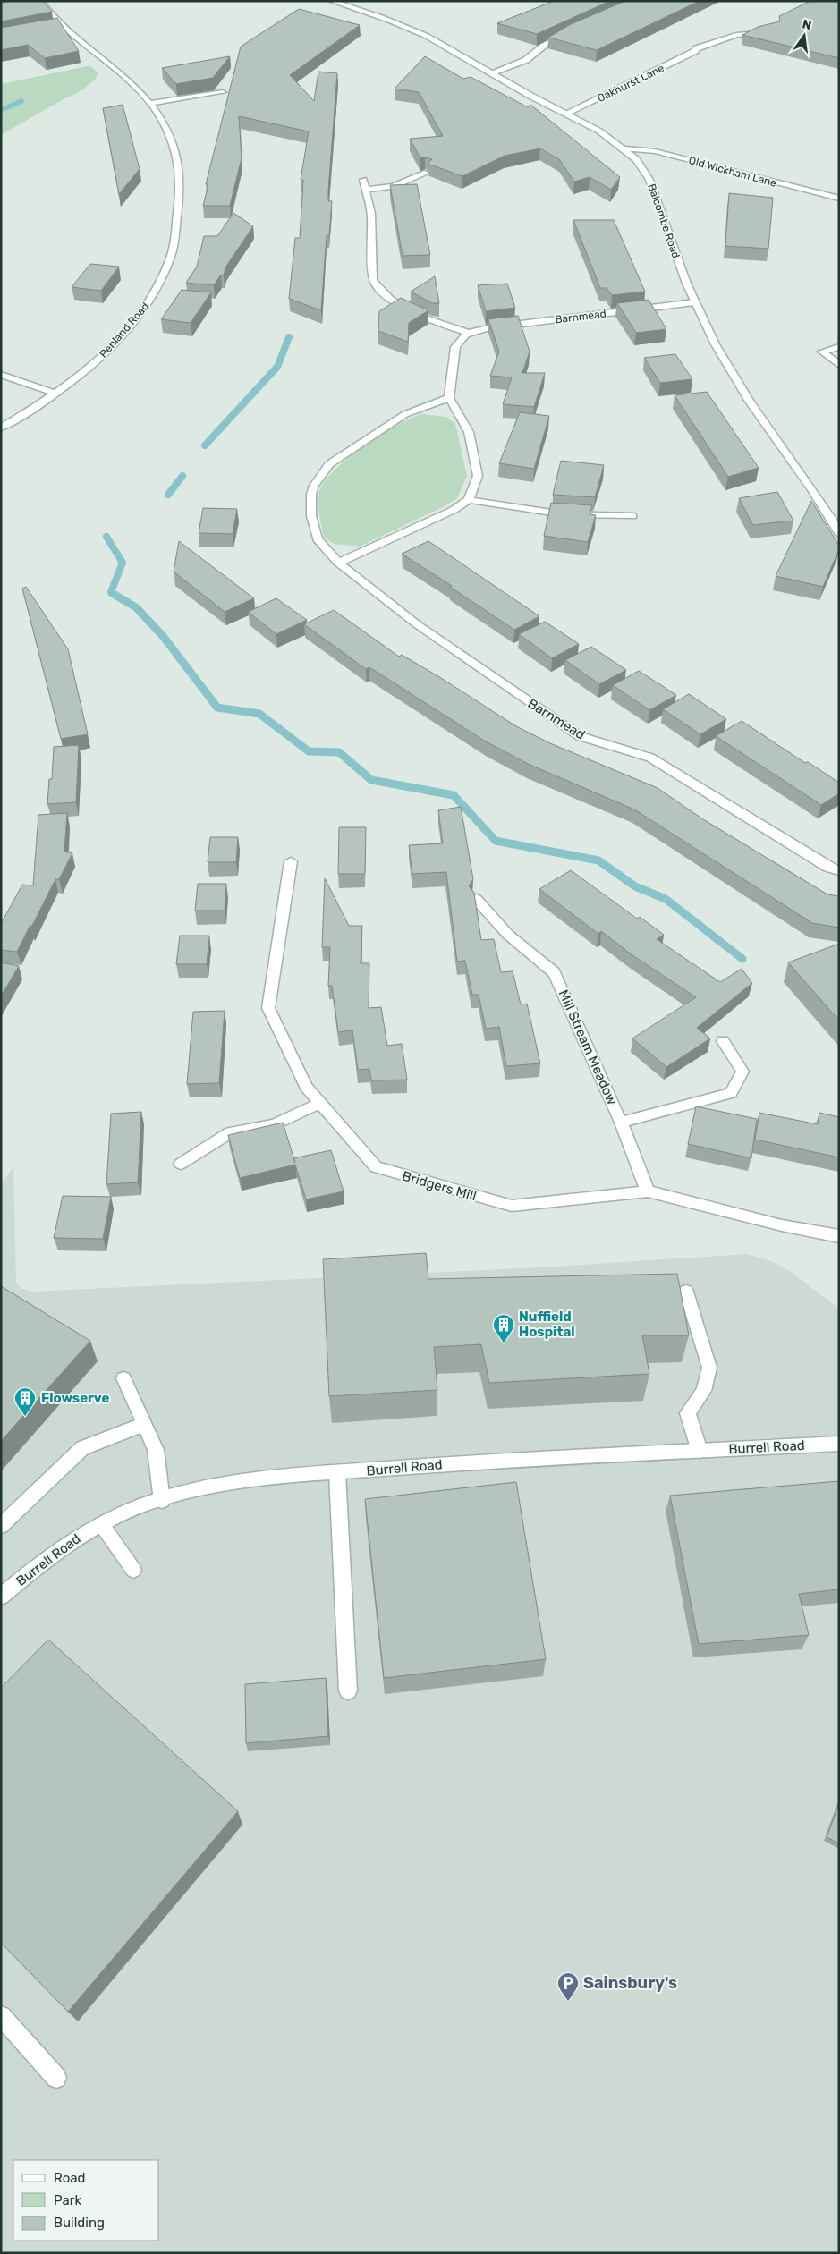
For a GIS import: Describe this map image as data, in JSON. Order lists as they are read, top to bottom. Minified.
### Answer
{"streets":{"street":["Oakhurst Lane","Old Wickham Lane","Balcombe Road","Barnmead","Penland Road","Mill Stream Meadow","Bridgers Mill","Burrell Road"]},"crossings":[["Oakhurst Lane","Balcombe Road"],["Old Wickham Lane","Balcombe Road"],["Balcombe Road","Barnmead"],["Mill Stream Meadow","Bridgers Mill"]],"places":{"building":["Nuffield Hospital","Flowserve"],"parking":["Sainsbury's"]},"legend":["Road","Park","Building"],"north":"top"}
